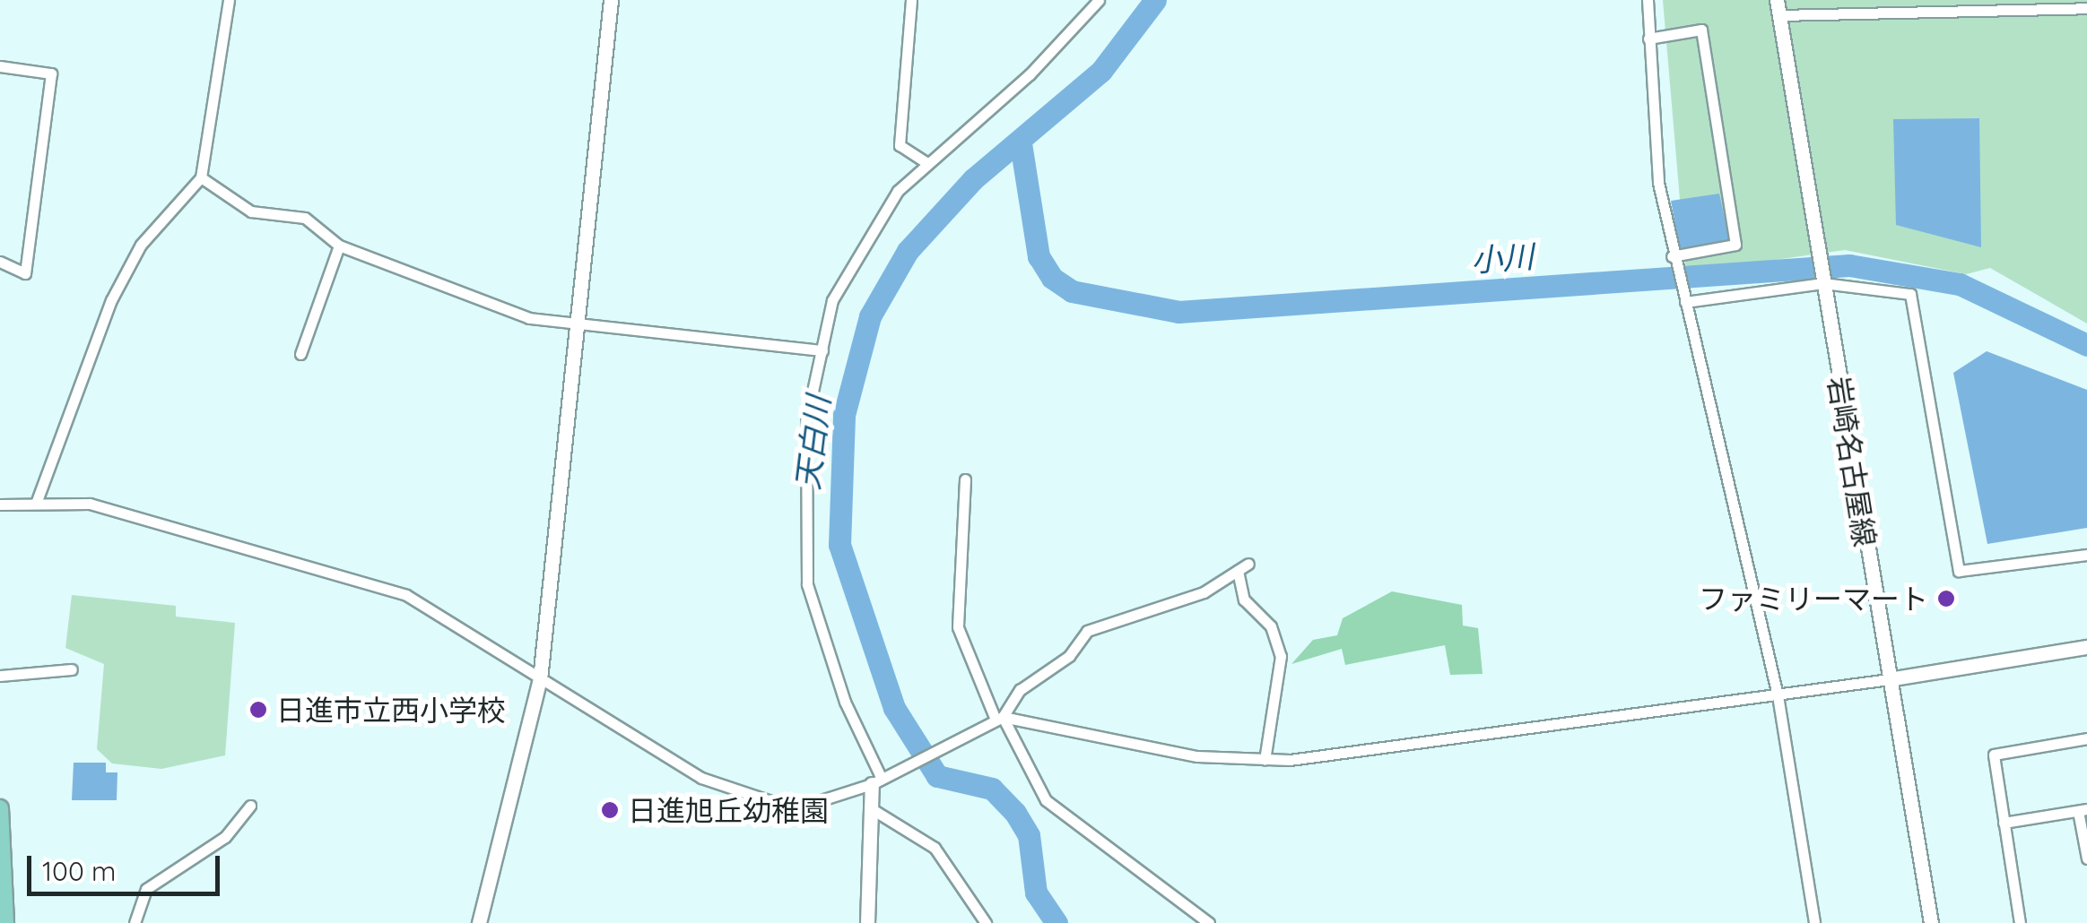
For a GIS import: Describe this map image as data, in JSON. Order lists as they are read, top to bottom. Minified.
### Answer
{"streets":{"street":["岩崎名古屋線"]},"water":["小川","天白川"],"places":["ファミリーマート","日進市立西小学校","日進旭丘幼稚園"],"scale_bar":"100 m"}
